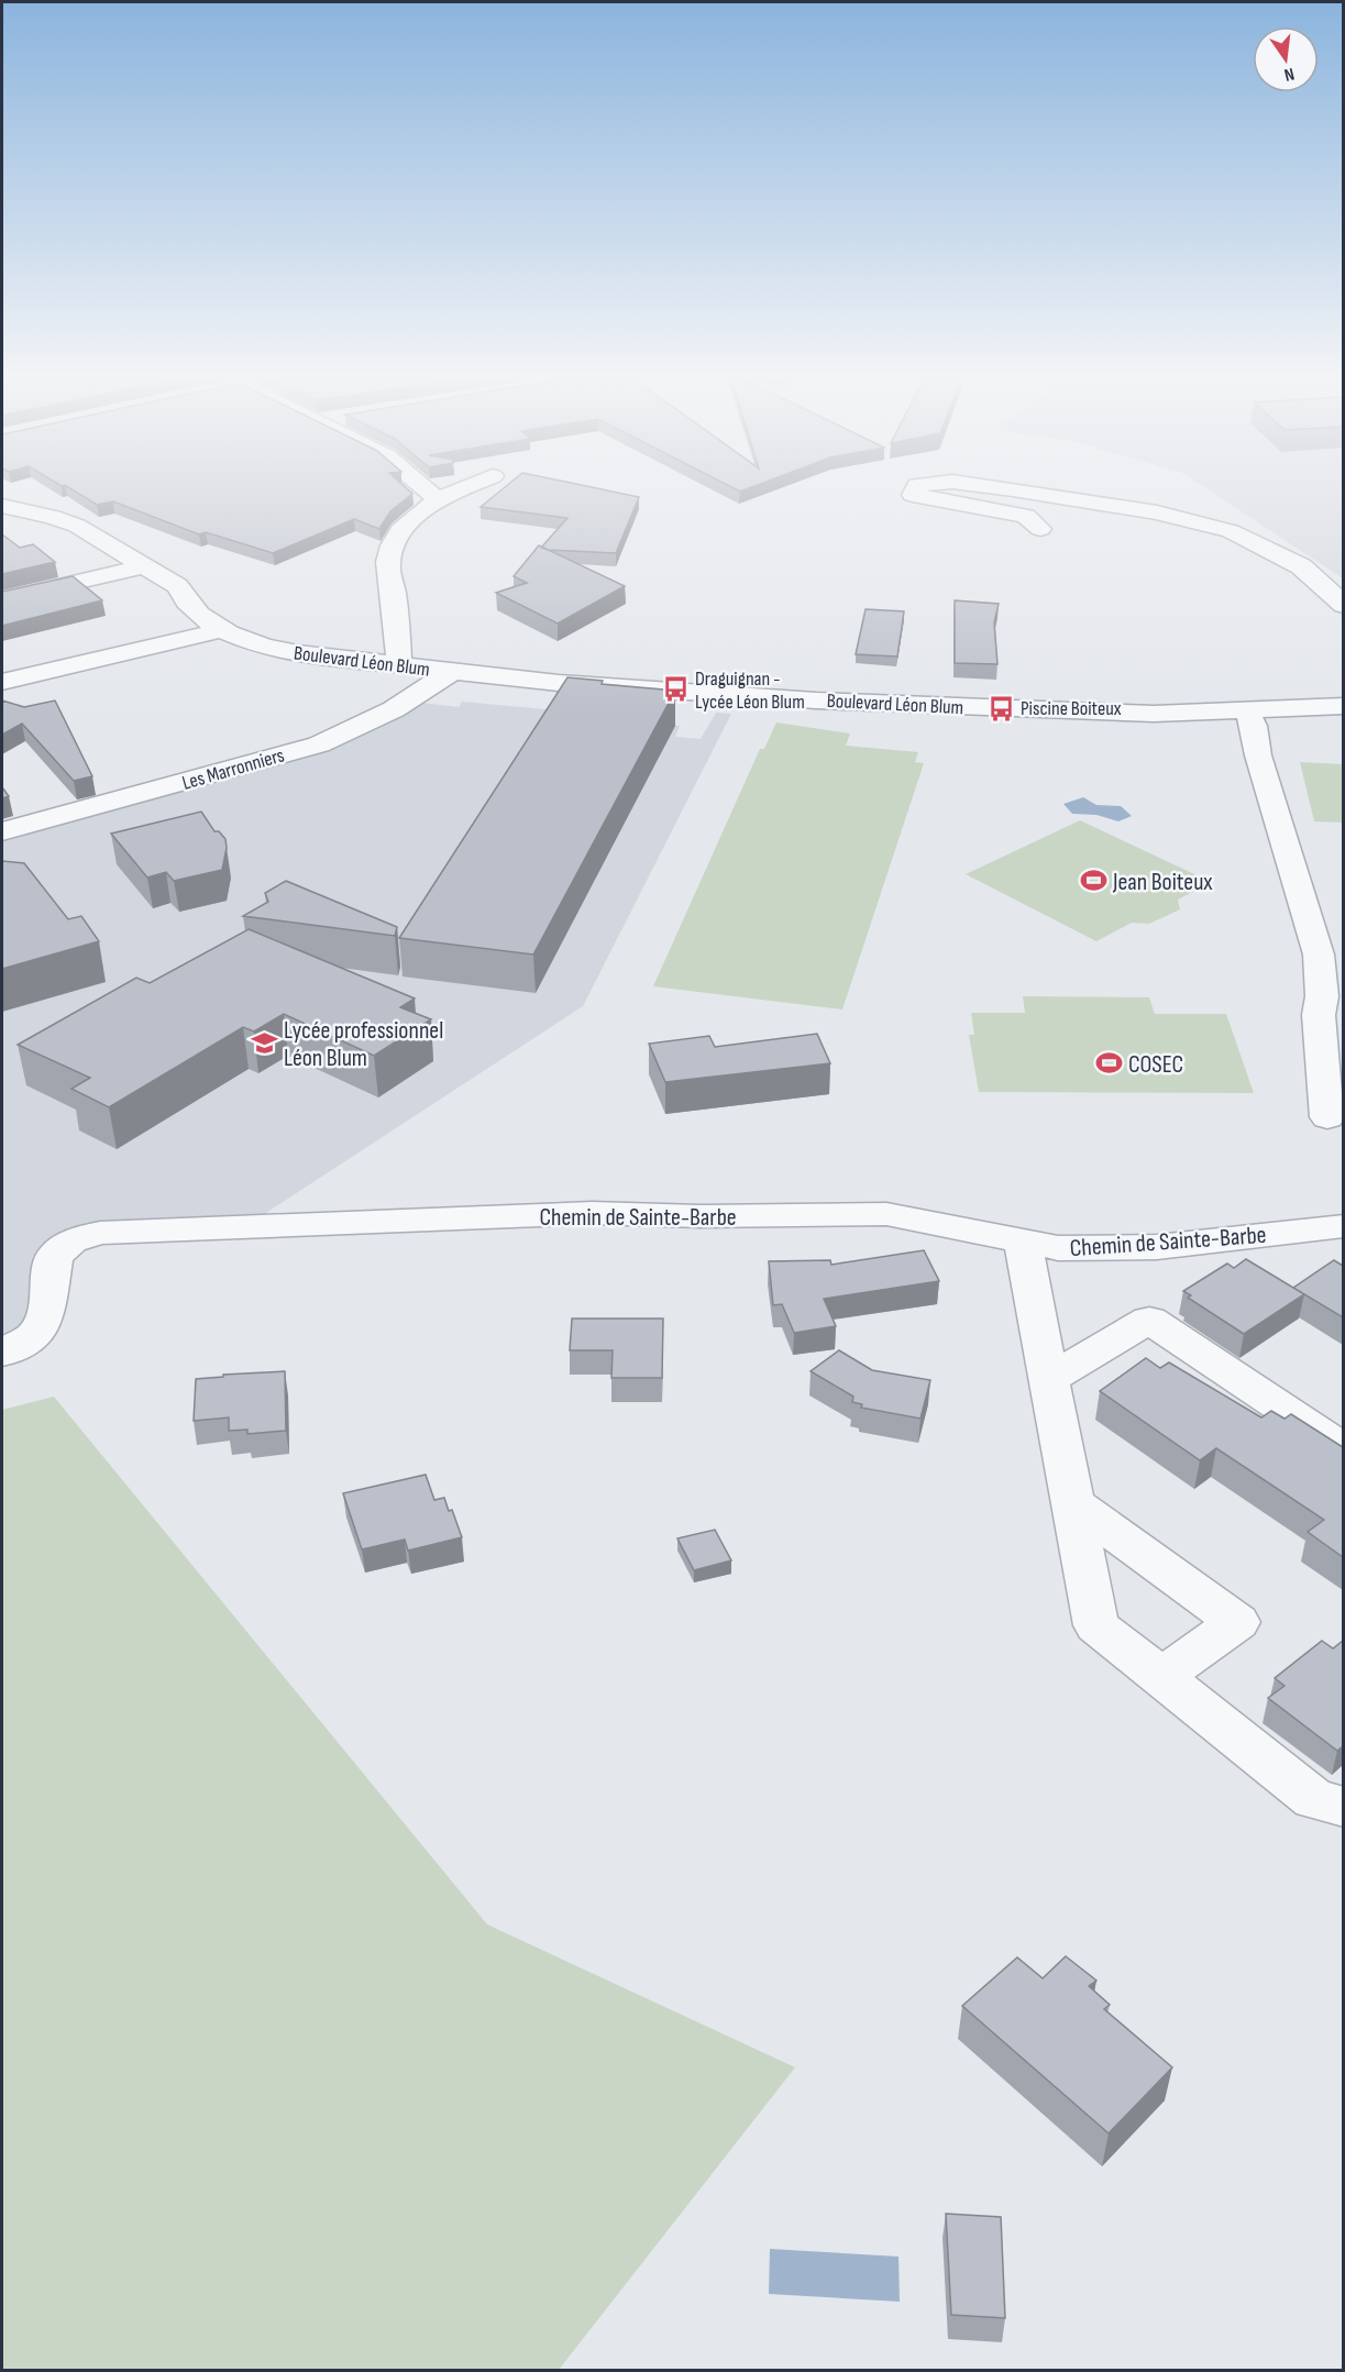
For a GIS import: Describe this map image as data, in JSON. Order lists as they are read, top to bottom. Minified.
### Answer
{"streets":{"street":["Boulevard Léon Blum","Les Marronniers","Chemin de Sainte-Barbe"]},"crossings":[["Boulevard Léon Blum","Les Marronniers"]],"places":{"bus stop":["Draguignan - Lycée Léon Blum","Piscine Boiteux"],"sports":["Jean Boiteux","COSEC"],"school or university":["Lycée professionnel Léon Blum"]},"north":"bottom"}
